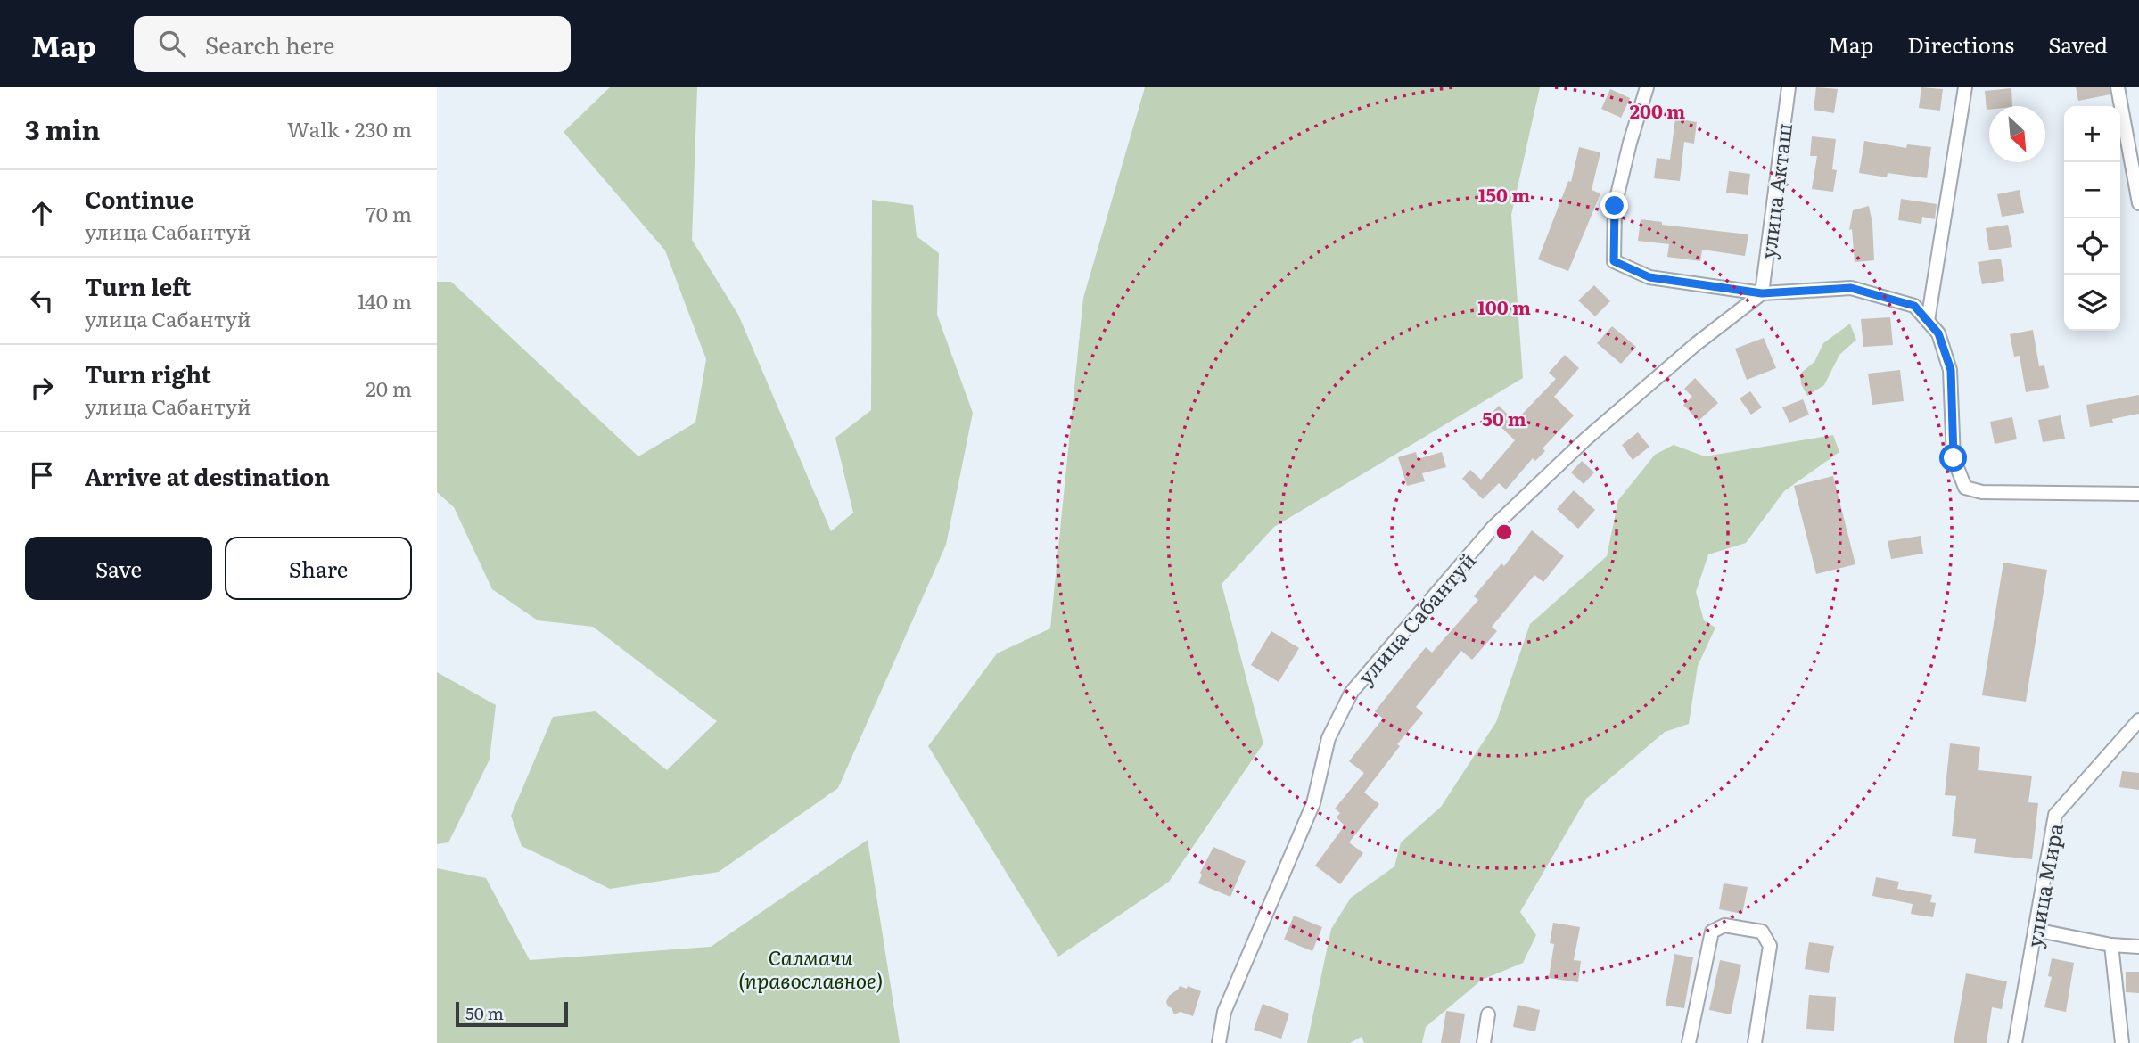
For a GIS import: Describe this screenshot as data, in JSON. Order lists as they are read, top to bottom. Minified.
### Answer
{"streets":{"street":["улица Акташ","улица Сабантуй","улица Мира"]},"crossings":[["улица Акташ","улица Сабантуй"]],"parks":["Салмачи (православное)"],"scale_bar":"50 m","north":"bottom right","page":{"header":"Map","search":"Search here","nav":["Map","Directions","Saved"],"heading":["3 min","Walk · 230 m"],"map_buttons":["+","−"],"list":[["Continue","улица Сабантуй","70 m"],["Turn left","улица Сабантуй","140 m"],["Turn right","улица Сабантуй","20 m"],"Arrive at destination"],"buttons":["Save","Share"],"scale":"50 m"},"rings":["200 m","150 m","100 m","50 m"]}
